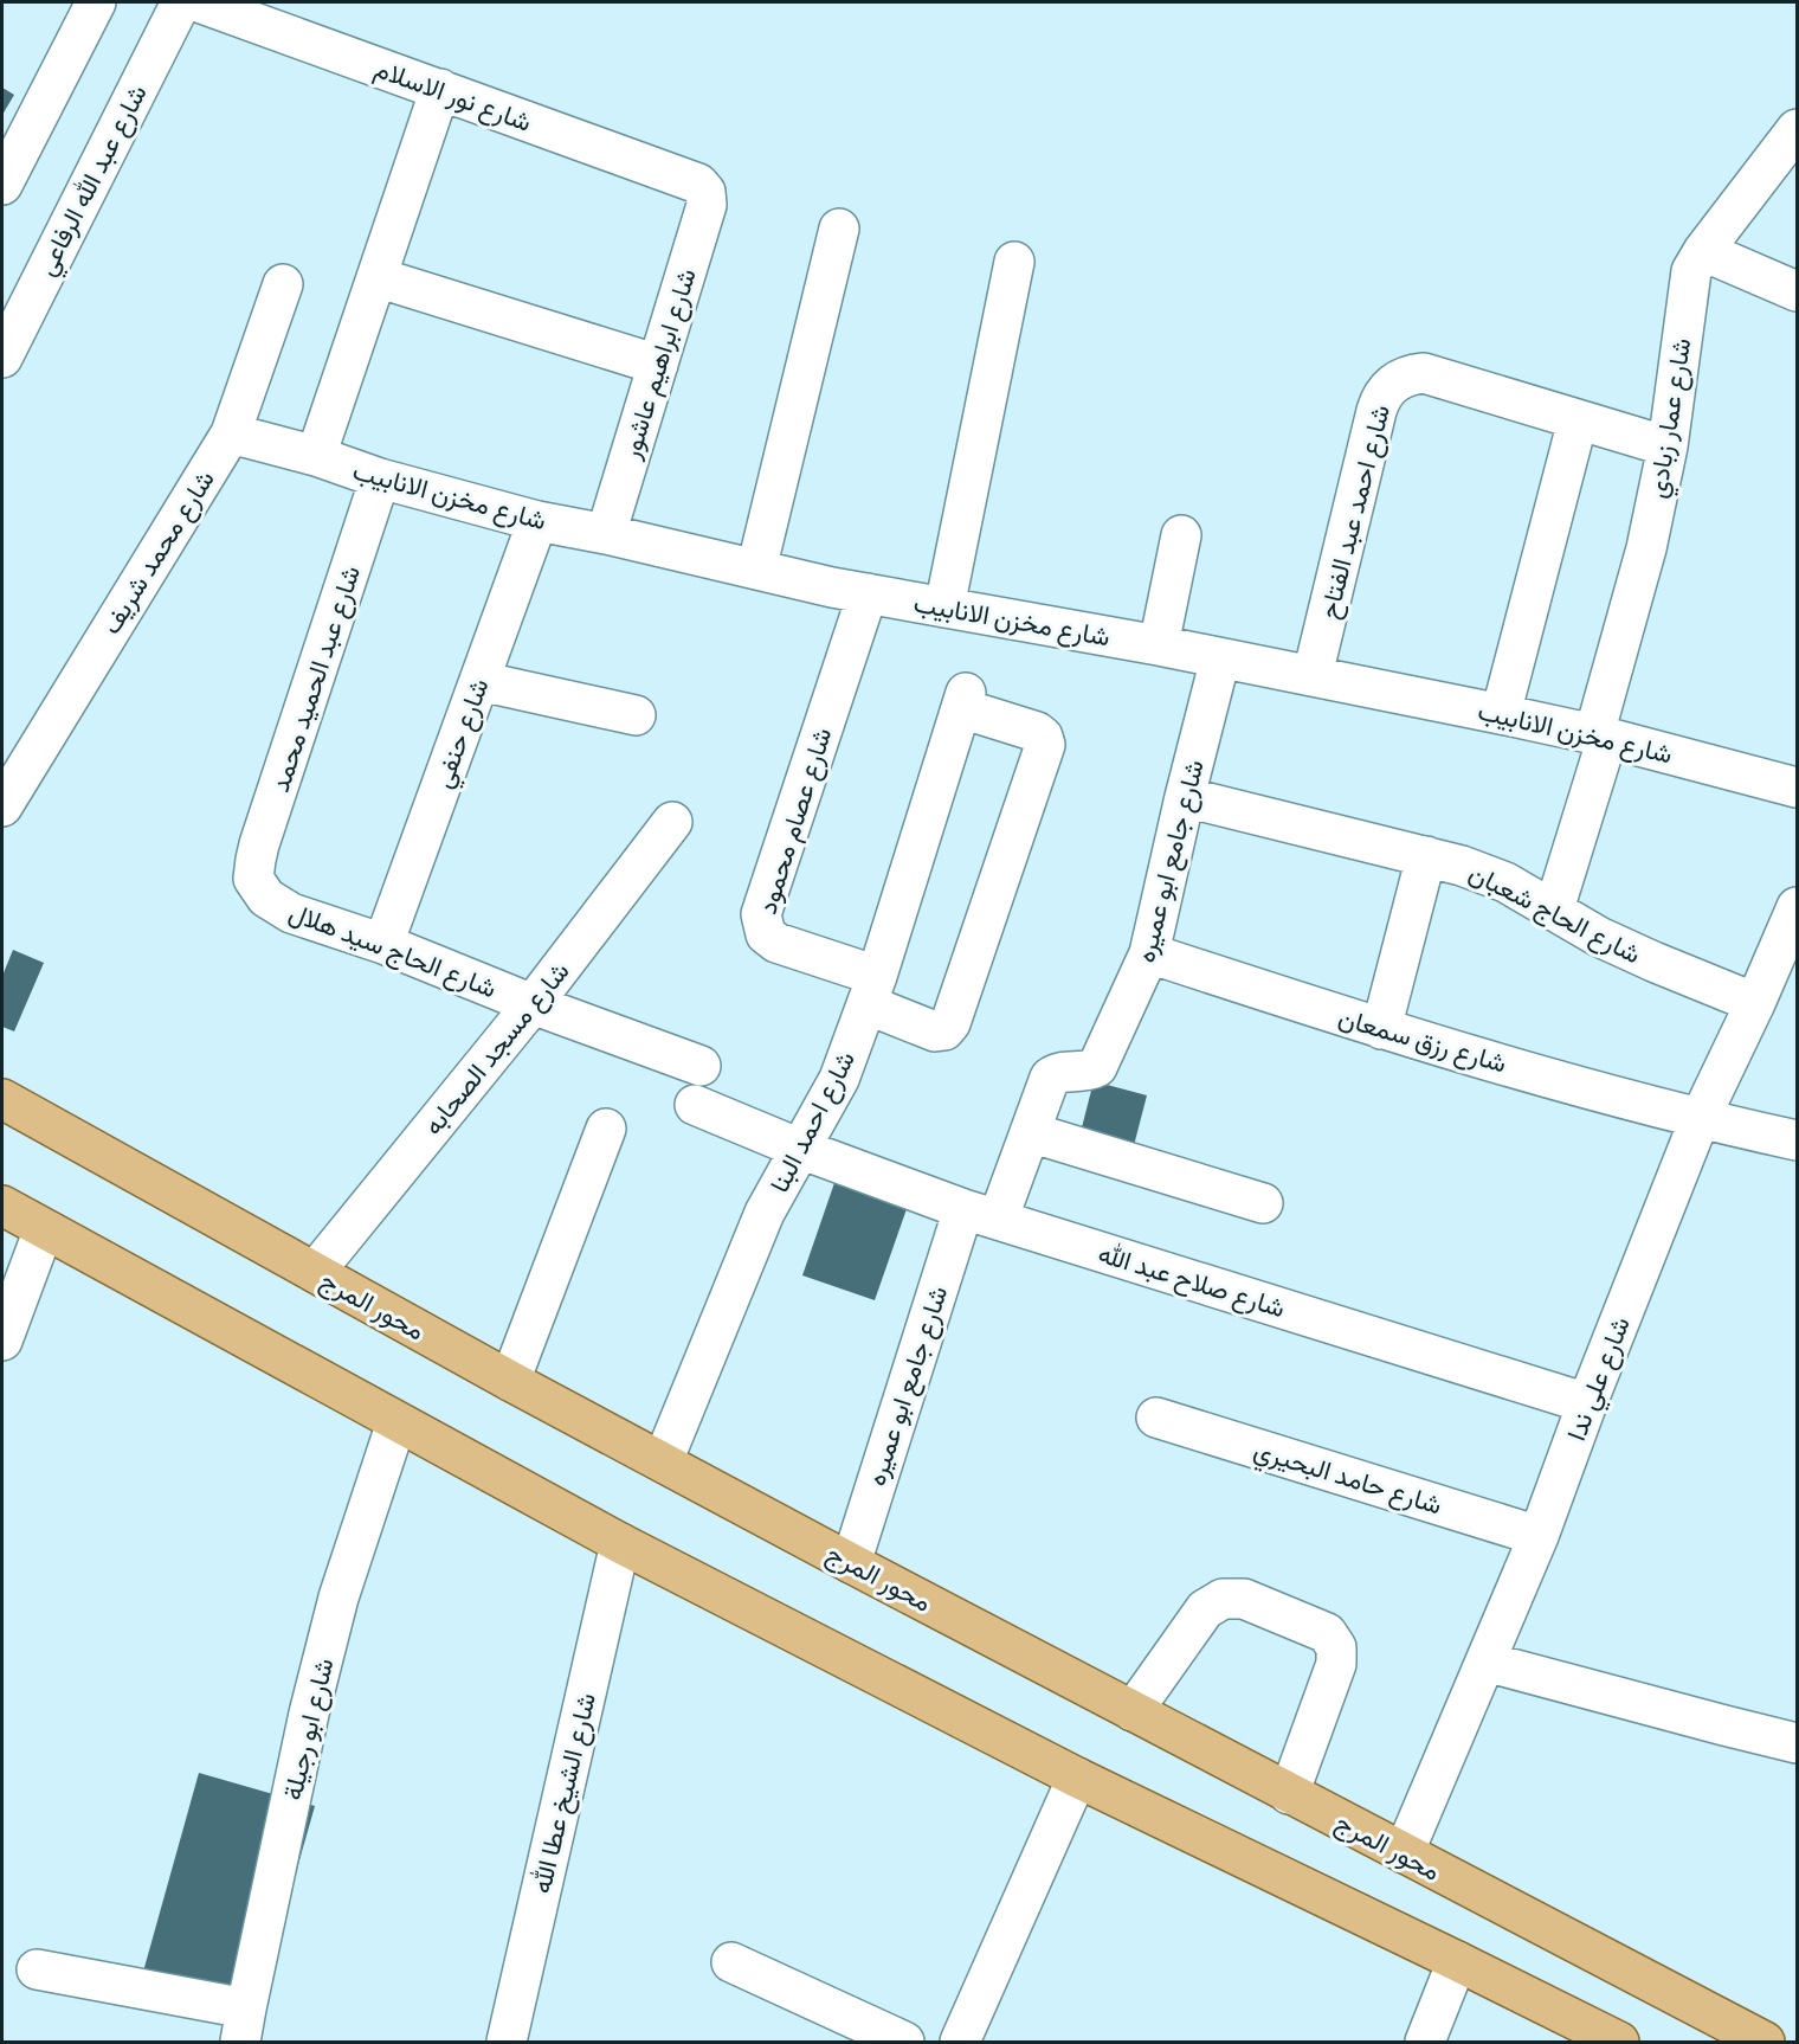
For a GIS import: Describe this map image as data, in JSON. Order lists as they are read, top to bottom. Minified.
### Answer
{"streets":{"main road":["محور المرج"],"street":["شارع نور الاسلام","شارع عبد الله الرفاعي","شارع ابراهيم عاشور","شارع عمار زبادي","شارع مخزن الانابيب","شارع احمد عبد الفتاح","شارع محمد شريف","شارع عبد الحميد محمد","شارع حنفي","شارع عصام محمود","شارع جامع ابو عميره","شارع الحاج شعبان","شارع الحاج سيد هلال","شارع رزق سمعان","شارع مسجد الصحابه","شارع احمد البنا","شارع صلاح عبد الله","شارع علي ندا","شارع حامد البحيري","شارع ابو رجيلة","شارع الشيخ عطا الله"]},"crossings":[["شارع نور الاسلام","شارع ابراهيم عاشور"],["شارع ابراهيم عاشور","شارع مخزن الانابيب"],["شارع عمار زبادي","شارع مخزن الانابيب"],["شارع عمار زبادي","شارع احمد عبد الفتاح"],["شارع عمار زبادي","شارع الحاج شعبان"],["شارع مخزن الانابيب","شارع احمد عبد الفتاح"],["شارع مخزن الانابيب","شارع محمد شريف"],["شارع مخزن الانابيب","شارع عبد الحميد محمد"],["شارع مخزن الانابيب","شارع حنفي"],["شارع مخزن الانابيب","شارع عصام محمود"],["شارع مخزن الانابيب","شارع جامع ابو عميره"],["شارع عبد الحميد محمد","شارع الحاج سيد هلال"],["شارع حنفي","شارع الحاج سيد هلال"],["شارع عصام محمود","شارع احمد البنا"],["شارع جامع ابو عميره","شارع الحاج شعبان"],["شارع جامع ابو عميره","شارع رزق سمعان"],["شارع جامع ابو عميره","شارع صلاح عبد الله"],["شارع جامع ابو عميره","محور المرج"],["شارع الحاج شعبان","شارع علي ندا"],["شارع الحاج سيد هلال","شارع مسجد الصحابه"],["شارع رزق سمعان","شارع علي ندا"],["شارع مسجد الصحابه","محور المرج"],["شارع احمد البنا","شارع صلاح عبد الله"],["شارع احمد البنا","محور المرج"],["شارع صلاح عبد الله","شارع علي ندا"],["محور المرج","شارع علي ندا"],["شارع علي ندا","شارع حامد البحيري"]]}
